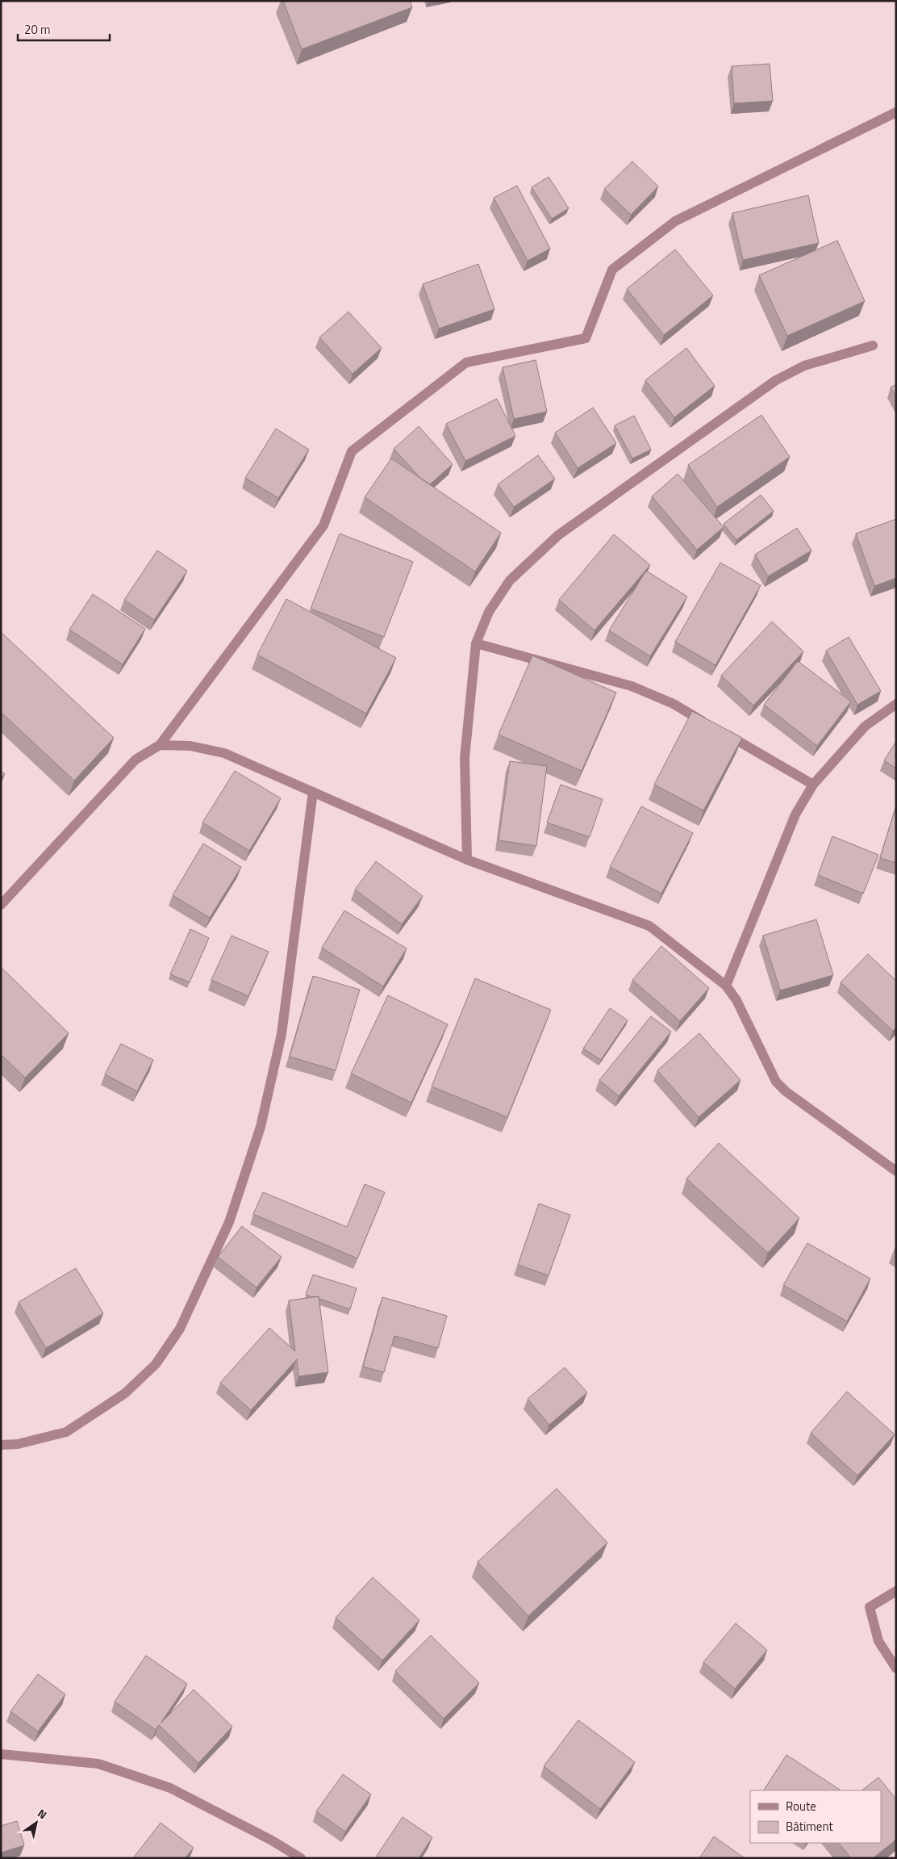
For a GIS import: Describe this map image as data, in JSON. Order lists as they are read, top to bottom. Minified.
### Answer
{"legend":["Route","Bâtiment"],"scale_bar":"20 m","north":"top right"}
